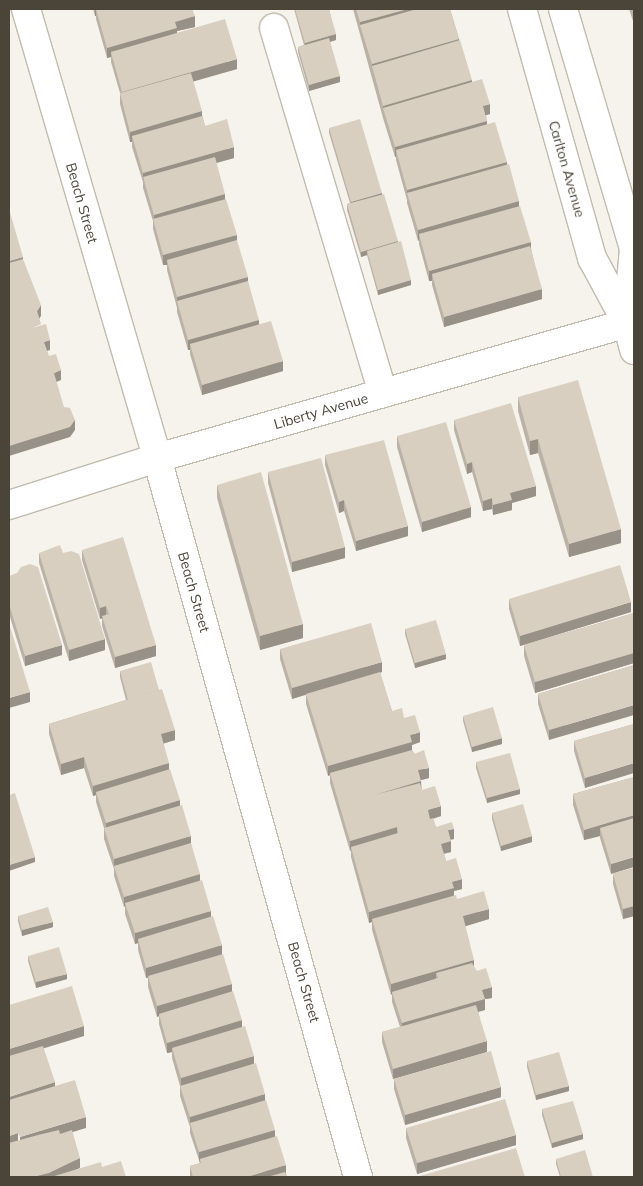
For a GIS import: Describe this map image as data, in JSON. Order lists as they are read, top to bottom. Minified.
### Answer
{"streets":{"street":["Carlton Avenue","Beach Street","Liberty Avenue"]},"crossings":[["Carlton Avenue","Liberty Avenue"],["Beach Street","Liberty Avenue"]]}
